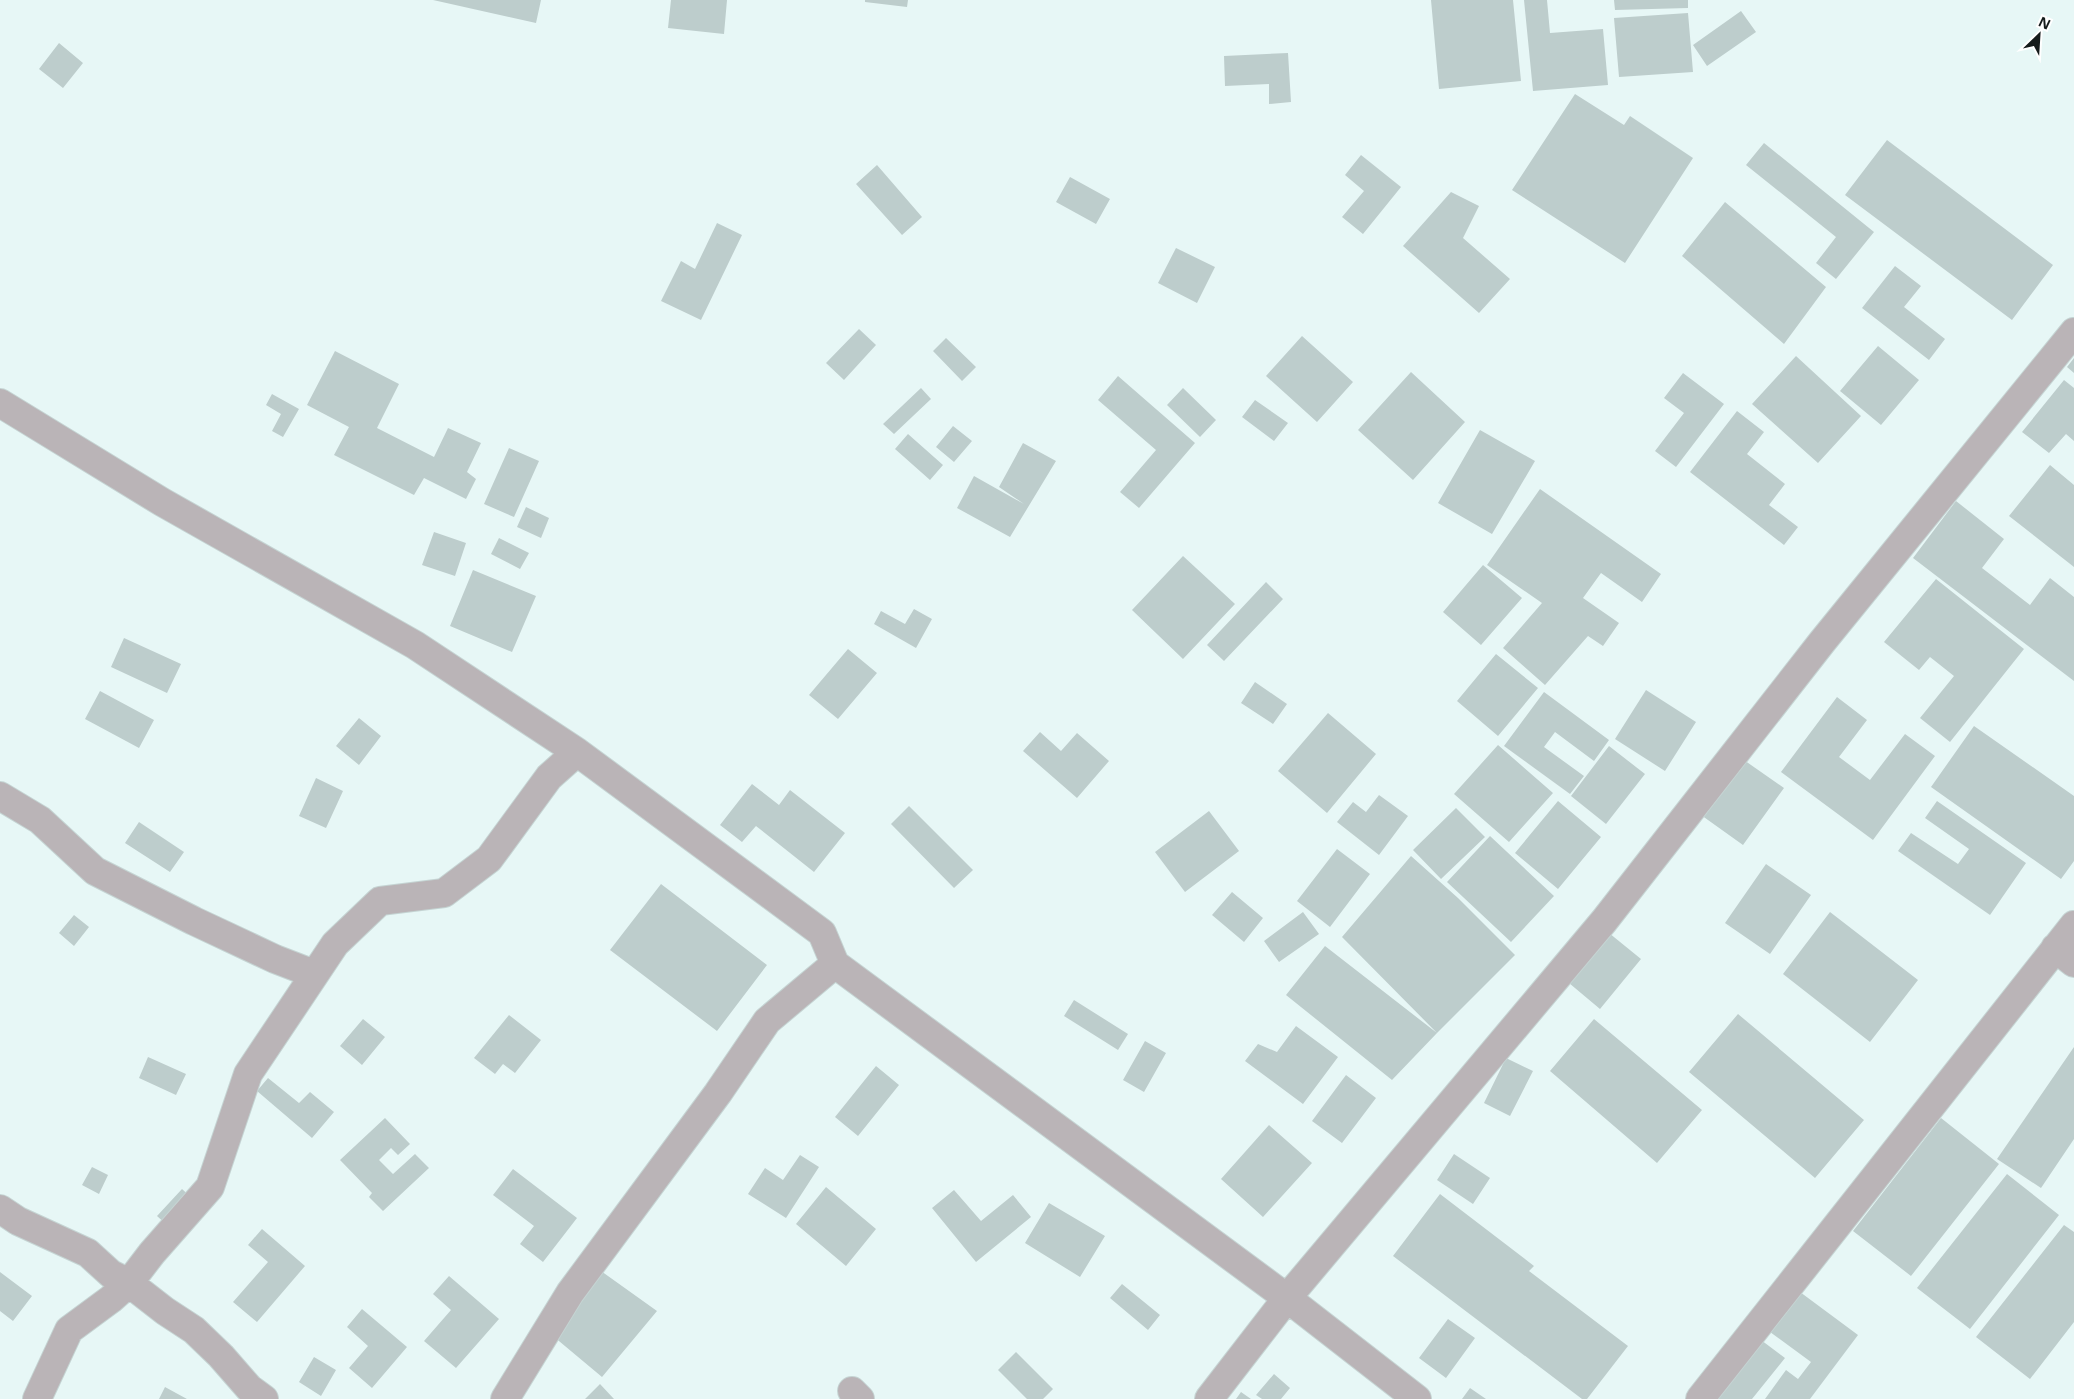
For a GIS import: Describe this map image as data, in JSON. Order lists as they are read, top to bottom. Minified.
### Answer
{"north":"top right"}
